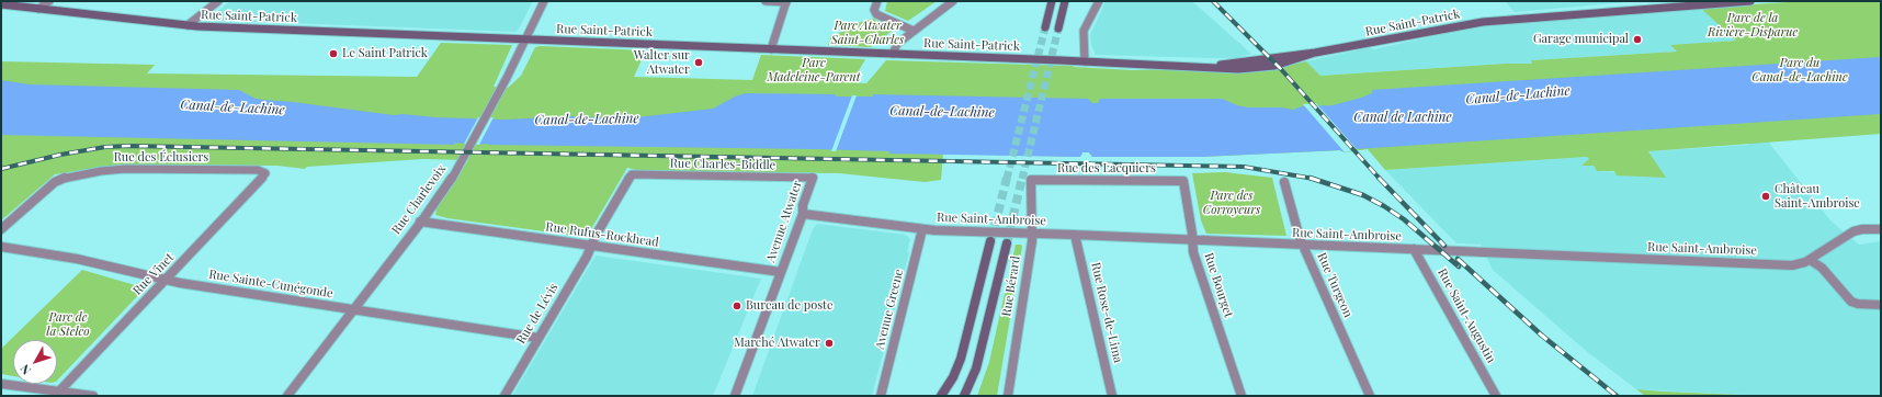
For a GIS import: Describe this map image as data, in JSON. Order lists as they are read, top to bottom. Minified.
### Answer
{"streets":{"main road":["Rue Saint-Patrick"],"street":["Rue des Éclusiers","Rue Charles-Biddle","Rue des Lacquiers","Rue Charlevoix","Rue Saint-Ambroise","Avenue Atwater","Rue Rufus-Rockhead","Rue Vinet","Rue Sainte-Cunégonde","Rue Bourget","Rue Turgeon","Rue Bérard","Avenue Greene","Rue Rose-de-Lima","Rue de Lévis","Rue Saint-Augustin"]},"crossings":[["Rue Saint-Patrick","Rue Charlevoix"],["Rue des Éclusiers","Rue Vinet"],["Rue Charles-Biddle","Avenue Atwater"],["Rue Charles-Biddle","Rue de Lévis"],["Rue des Lacquiers","Rue Bourget"],["Rue des Lacquiers","Rue Bérard"],["Rue Charlevoix","Rue Rufus-Rockhead"],["Rue Charlevoix","Rue Sainte-Cunégonde"],["Rue Saint-Ambroise","Avenue Atwater"],["Rue Saint-Ambroise","Rue Bourget"],["Rue Saint-Ambroise","Rue Turgeon"],["Rue Saint-Ambroise","Rue Bérard"],["Rue Saint-Ambroise","Avenue Greene"],["Rue Saint-Ambroise","Rue Rose-de-Lima"],["Rue Saint-Ambroise","Rue Saint-Augustin"],["Avenue Atwater","Rue Rufus-Rockhead"],["Rue Rufus-Rockhead","Rue de Lévis"],["Rue Vinet","Rue Sainte-Cunégonde"],["Rue Sainte-Cunégonde","Rue de Lévis"]],"water":["Canal-de-Lachine","Canal de Lachine"],"parks":["Parc de la Rivière-Disparue","Parc Atwater Saint-Charles","Parc Madeleine-Parent","Parc du Canal-de-Lachine","Parc des Corroyeurs","Parc de la Stelco"],"places":["Garage municipal","Le Saint Patrick","Walter sur Atwater","Château Saint-Ambroise","Bureau de poste","Marché Atwater"],"north":"bottom left"}
